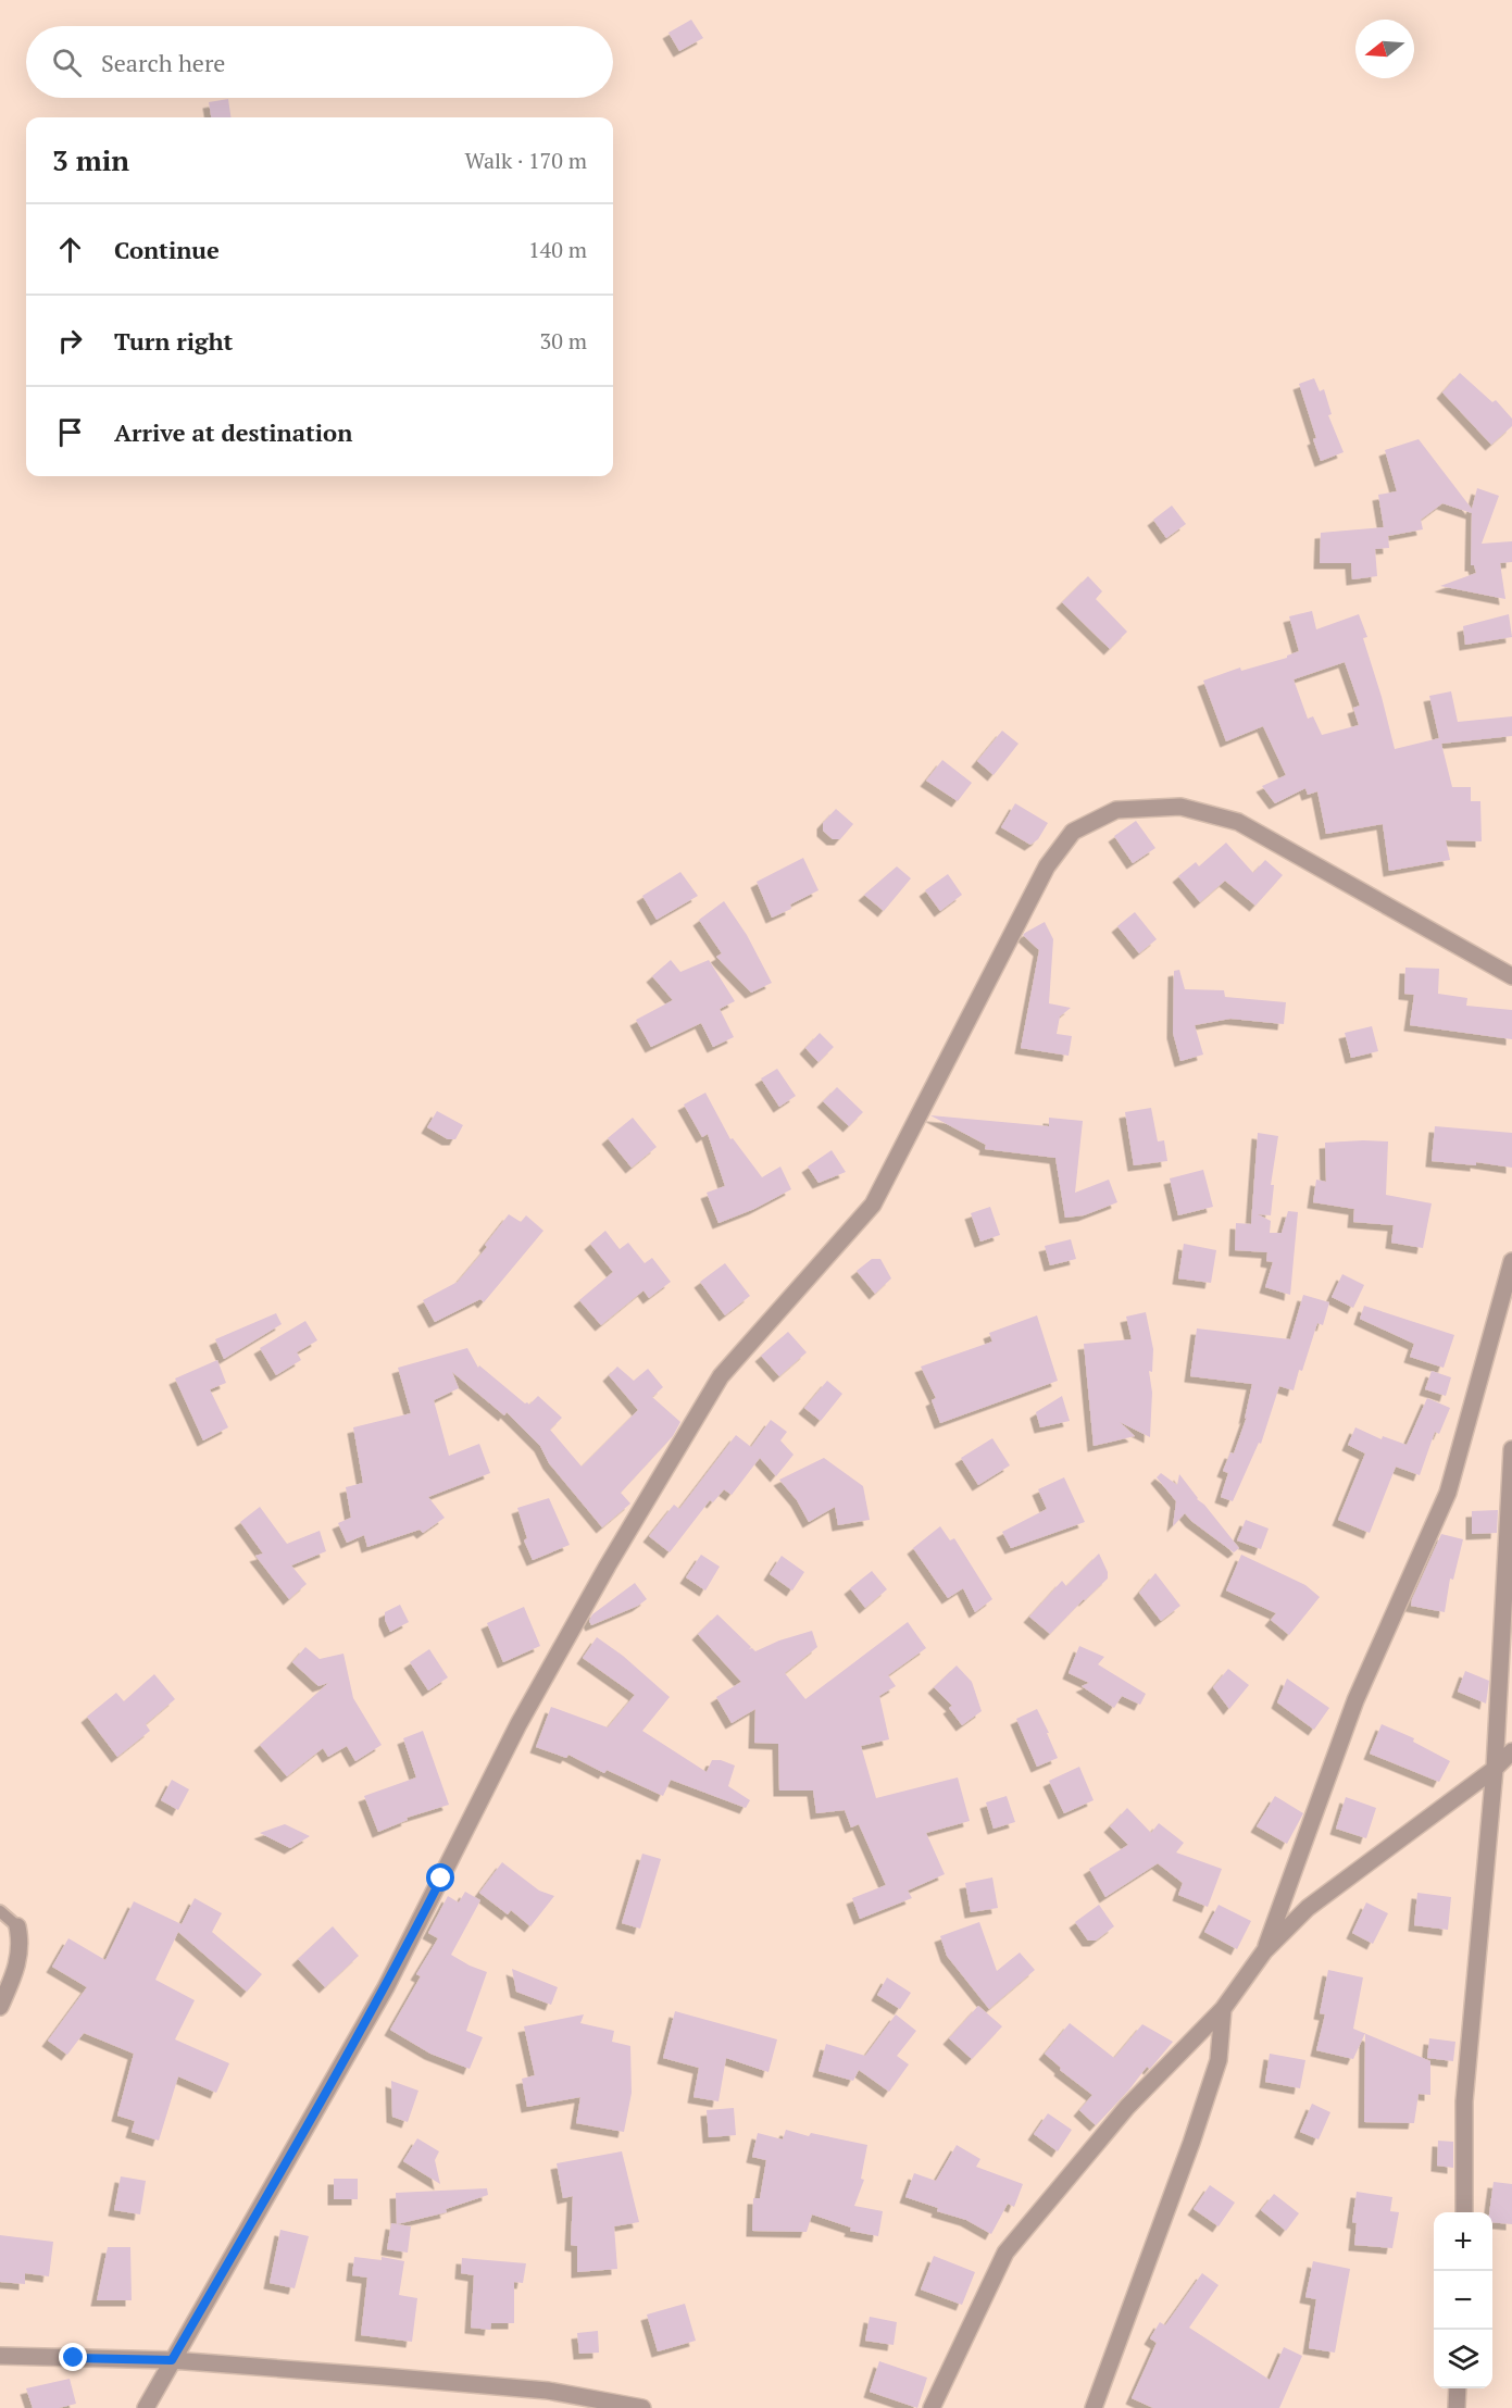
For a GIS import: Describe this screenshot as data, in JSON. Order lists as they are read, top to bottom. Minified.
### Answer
{"north":"left","page":{"search":"Search here","heading":["3 min","Walk · 170 m"],"list":[["Continue","140 m"],["Turn right","30 m"],"Arrive at destination"],"map_buttons":["+","−"]}}
